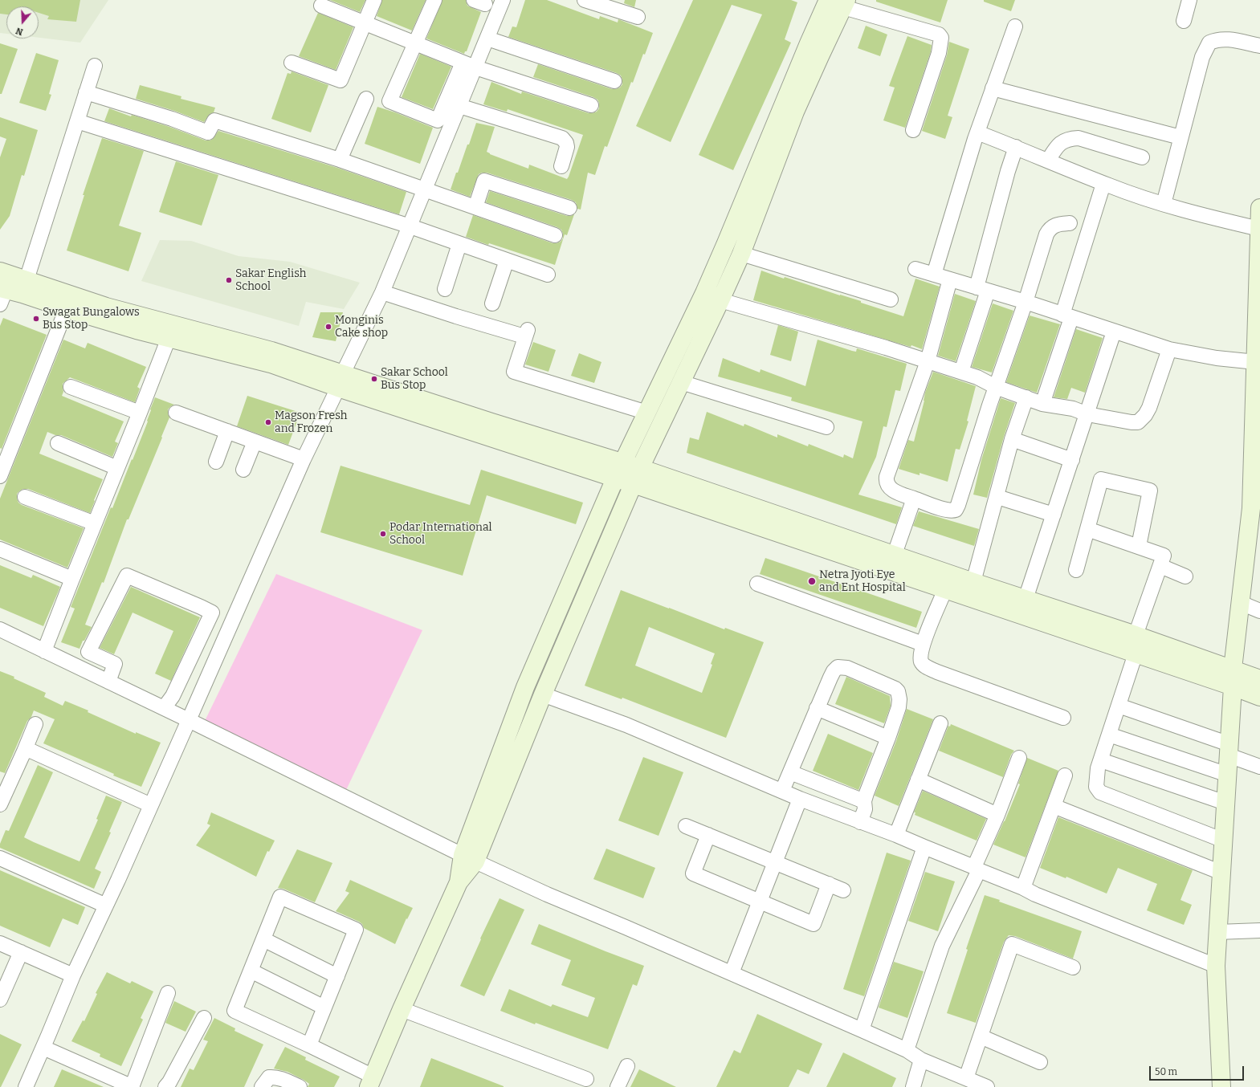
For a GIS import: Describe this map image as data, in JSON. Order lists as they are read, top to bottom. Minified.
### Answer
{"places":["Sakar English School","Swagat Bungalows Bus Stop","Monginis Cake shop","Sakar School Bus Stop","Magson Fresh and Frozen","Podar International School","Netra Jyoti Eye and Ent Hospital"],"scale_bar":"50 m","north":"bottom"}
